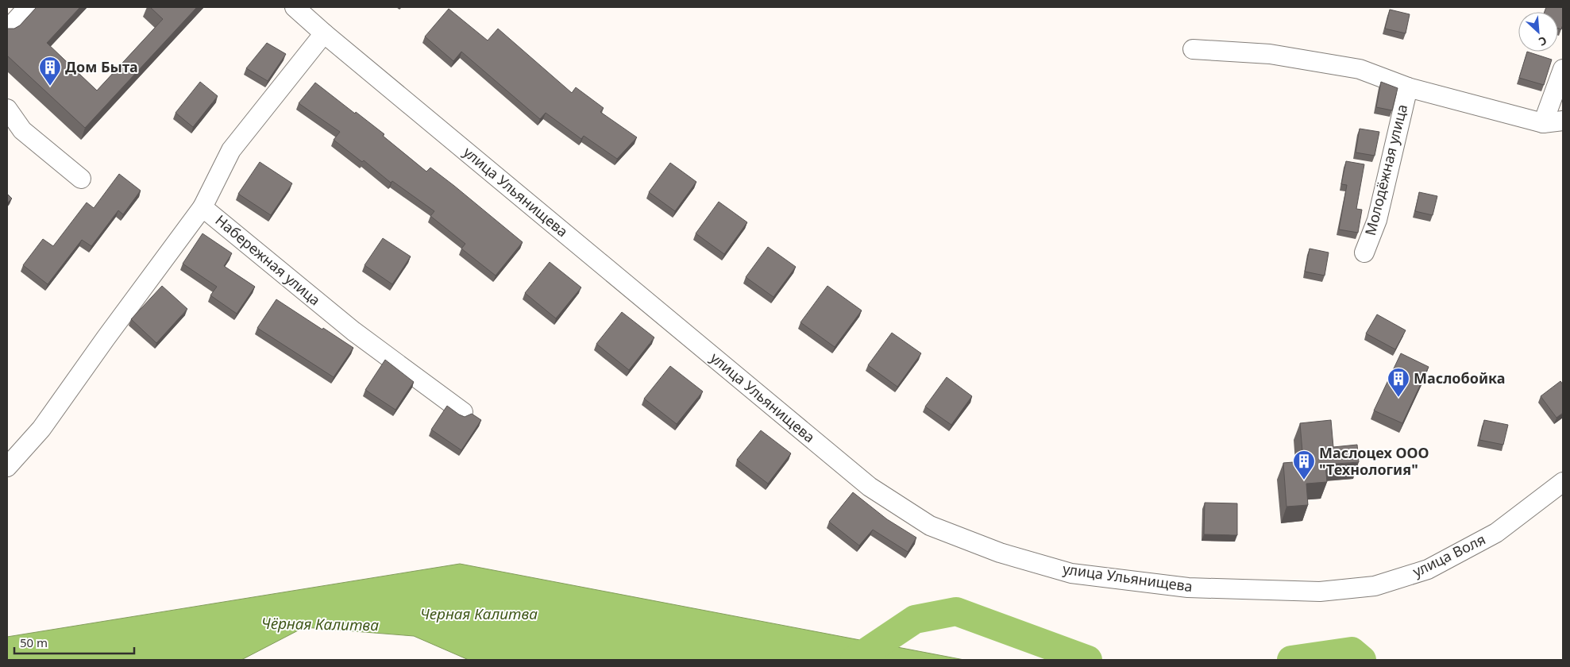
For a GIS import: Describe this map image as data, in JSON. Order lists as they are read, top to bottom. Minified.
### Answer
{"streets":{"street":["Молодёжная улица","улица Ульянищева","Набережная улица","улица Воля"]},"crossings":[["улица Ульянищева","улица Воля"]],"water":["Черная Калитва","Чёрная Калитва"],"places":{"building":["Дом Быта","Маслобойка","Маслоцех ООО \"Технология\""]},"scale_bar":"50 m","north":"bottom right"}
